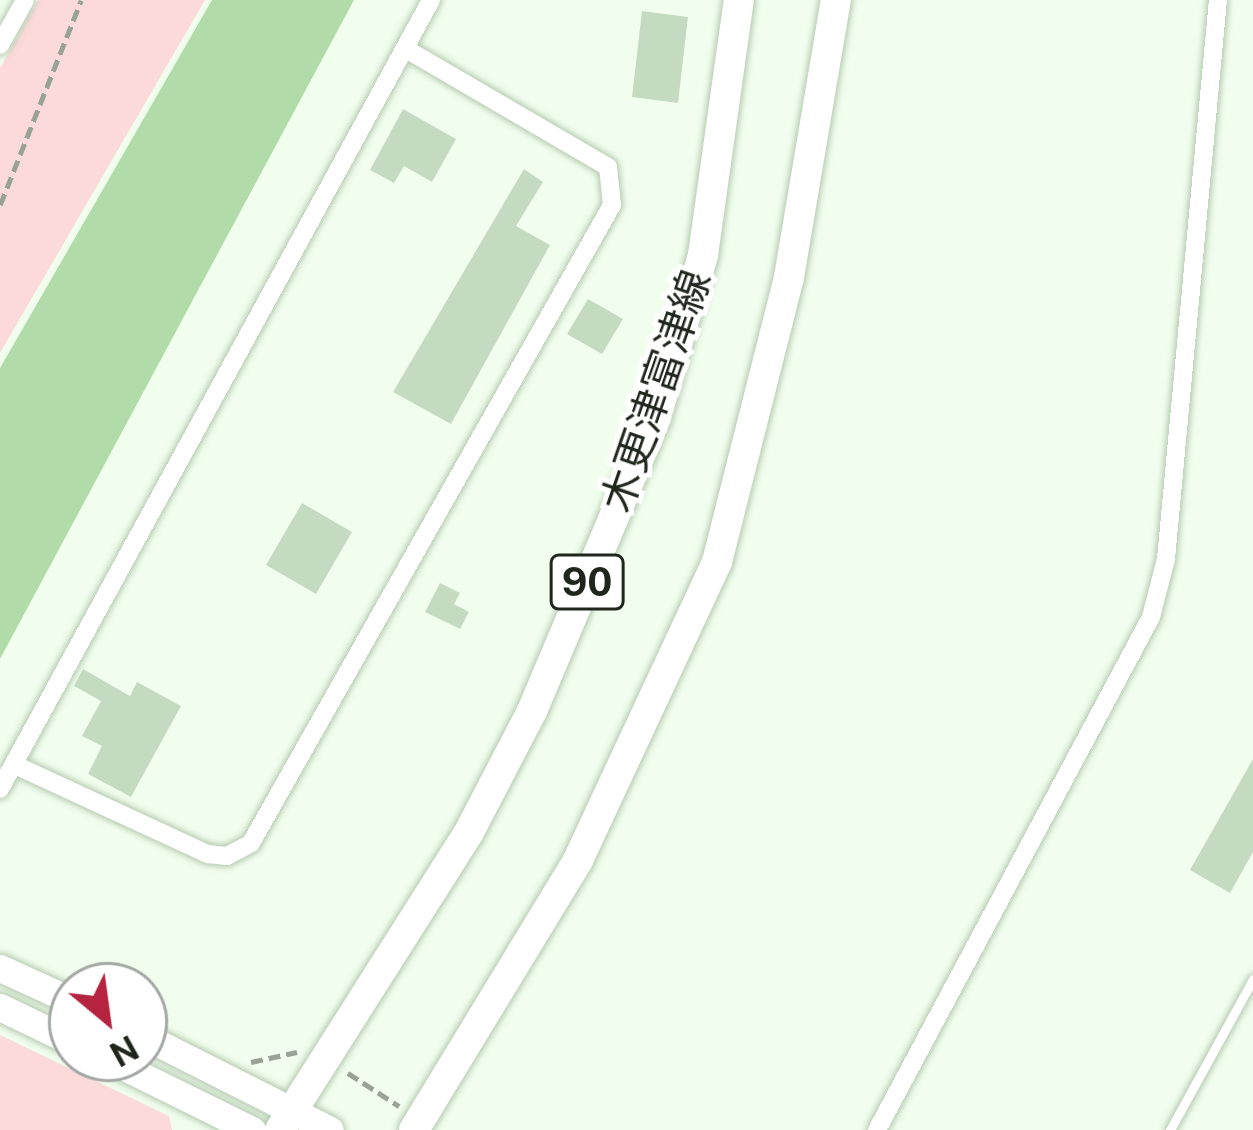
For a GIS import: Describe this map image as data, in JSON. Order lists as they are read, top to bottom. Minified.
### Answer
{"streets":{"main road":["木更津富津線","90"]},"north":"bottom right"}
